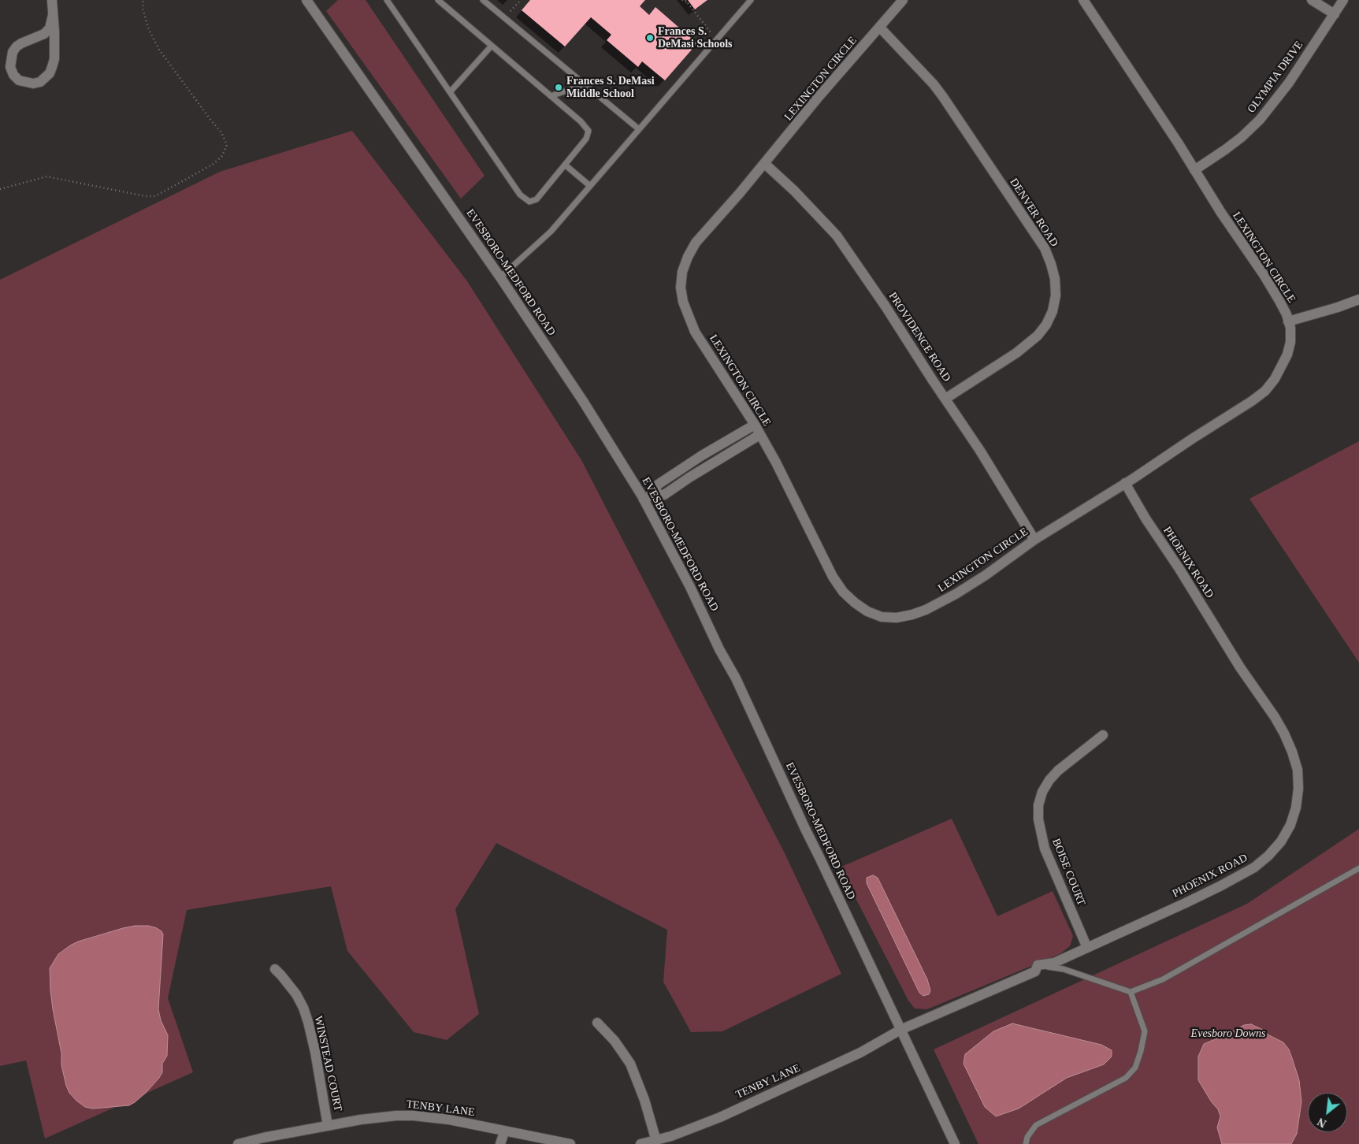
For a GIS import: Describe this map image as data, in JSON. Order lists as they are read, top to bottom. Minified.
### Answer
{"streets":{"street":["OLYMPIA DRIVE","LEXINGTON CIRCLE","DENVER ROAD","EVESBORO-MEDFORD ROAD","PROVIDENCE ROAD","PHOENIX ROAD","BOISE COURT","WINSTEAD COURT","TENBY LANE"]},"crossings":[["OLYMPIA DRIVE","LEXINGTON CIRCLE"],["LEXINGTON CIRCLE","DENVER ROAD"],["LEXINGTON CIRCLE","PROVIDENCE ROAD"],["LEXINGTON CIRCLE","PHOENIX ROAD"],["DENVER ROAD","PROVIDENCE ROAD"],["EVESBORO-MEDFORD ROAD","PHOENIX ROAD"],["EVESBORO-MEDFORD ROAD","TENBY LANE"],["PHOENIX ROAD","BOISE COURT"],["PHOENIX ROAD","TENBY LANE"],["WINSTEAD COURT","TENBY LANE"]],"parks":["Evesboro Downs"],"places":["Frances S. DeMasi Schools","Frances S. DeMasi Middle School"],"north":"bottom left"}
